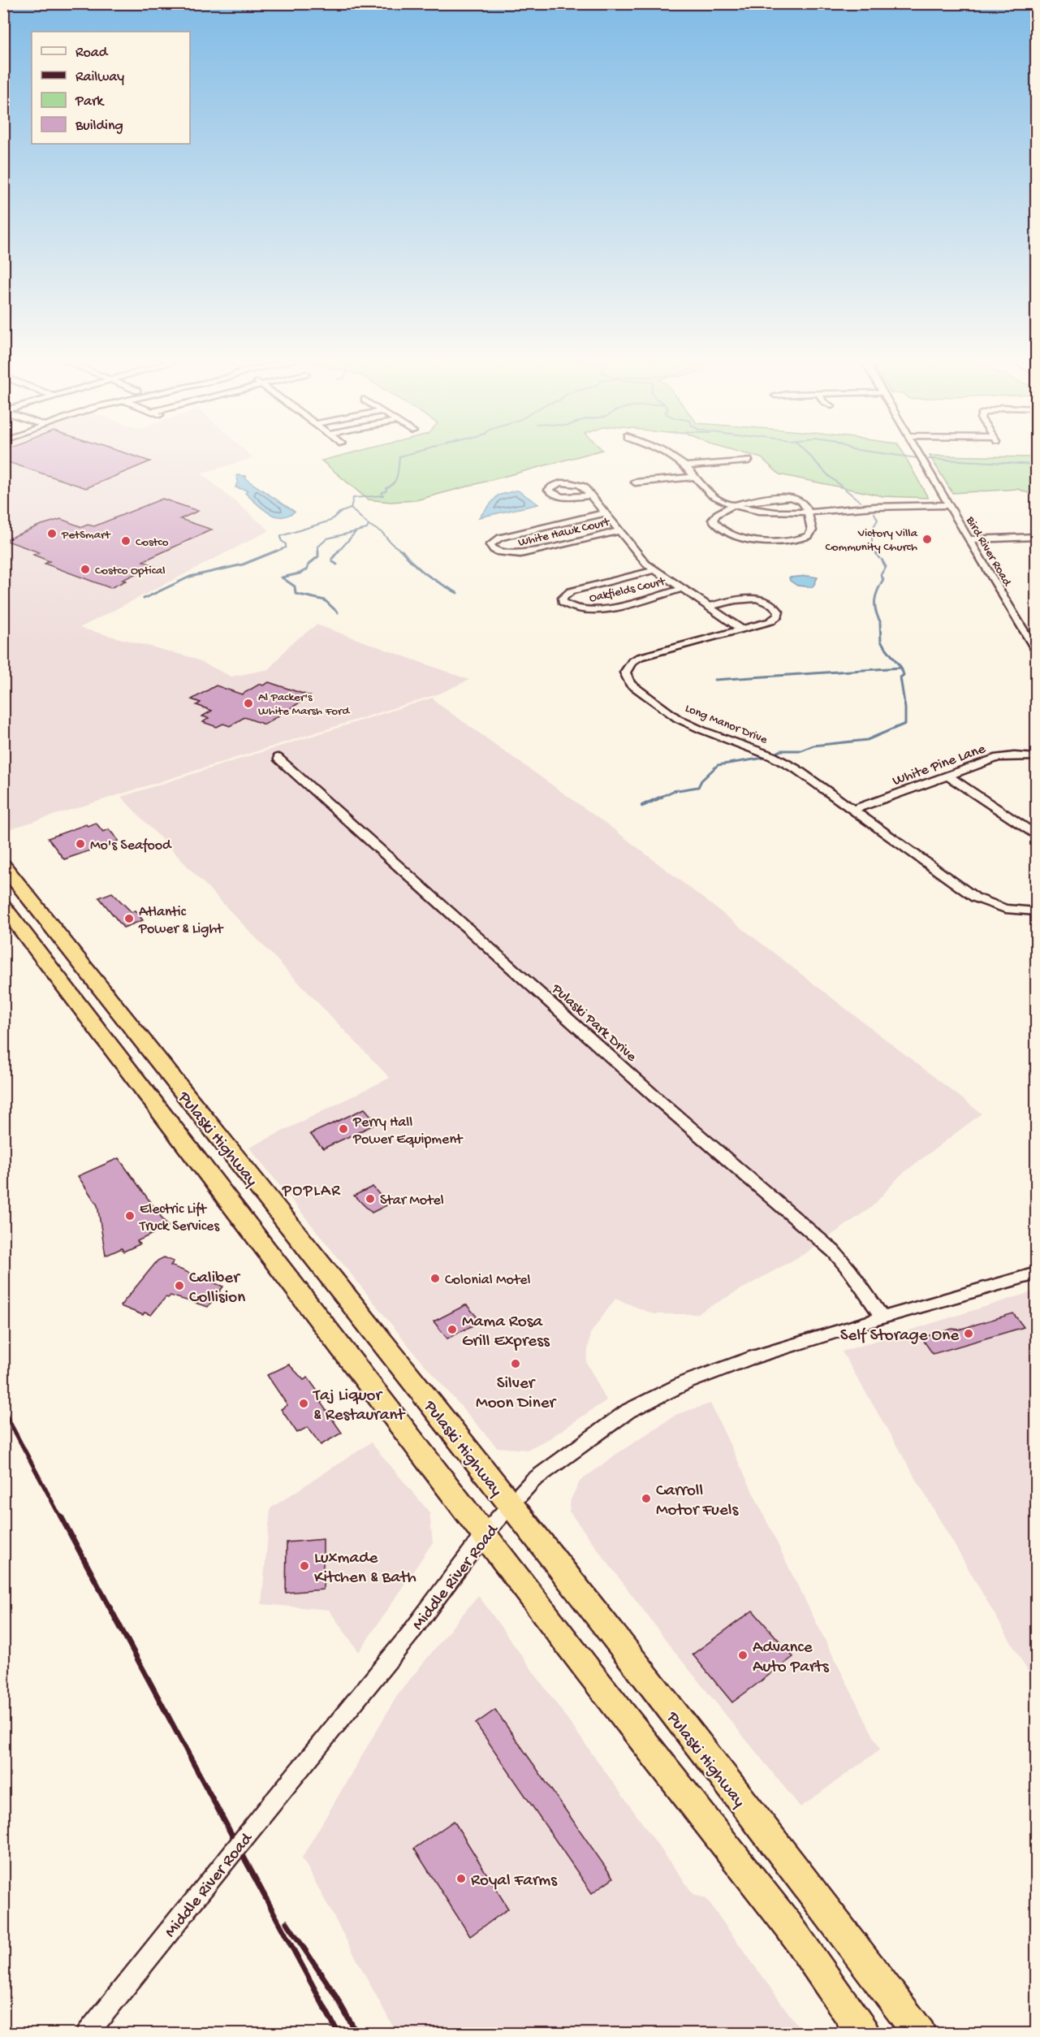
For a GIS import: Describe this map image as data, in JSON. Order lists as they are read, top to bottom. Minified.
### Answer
{"streets":{"highway":["Pulaski Highway"],"street":["White Hawk Court","Bird River Road","Oakfields Court","Long Manor Drive","White Pine Lane","Pulaski Park Drive","Middle River Road"]},"crossings":[["Long Manor Drive","White Pine Lane"],["Pulaski Park Drive","Middle River Road"],["Pulaski Highway","Middle River Road"]],"districts":["POPLAR"],"places":["PetSmart","Victory Villa Community Church","Costco","Costco Optical","Al Packer's White Marsh Ford","Mo's Seafood","Atlantic Power & Light","Perry Hall Power Equipment","Star Motel","Electric Lift Truck Services","Colonial Motel","Caliber Collision","Mama Rosa Grill Express","Self Storage One","Silver Moon Diner","Taj Liquor & Restaurant","Carroll Motor Fuels","Luxmade Kitchen & Bath","Advance Auto Parts","Royal Farms"],"legend":["Road","Railway","Park","Building"]}
